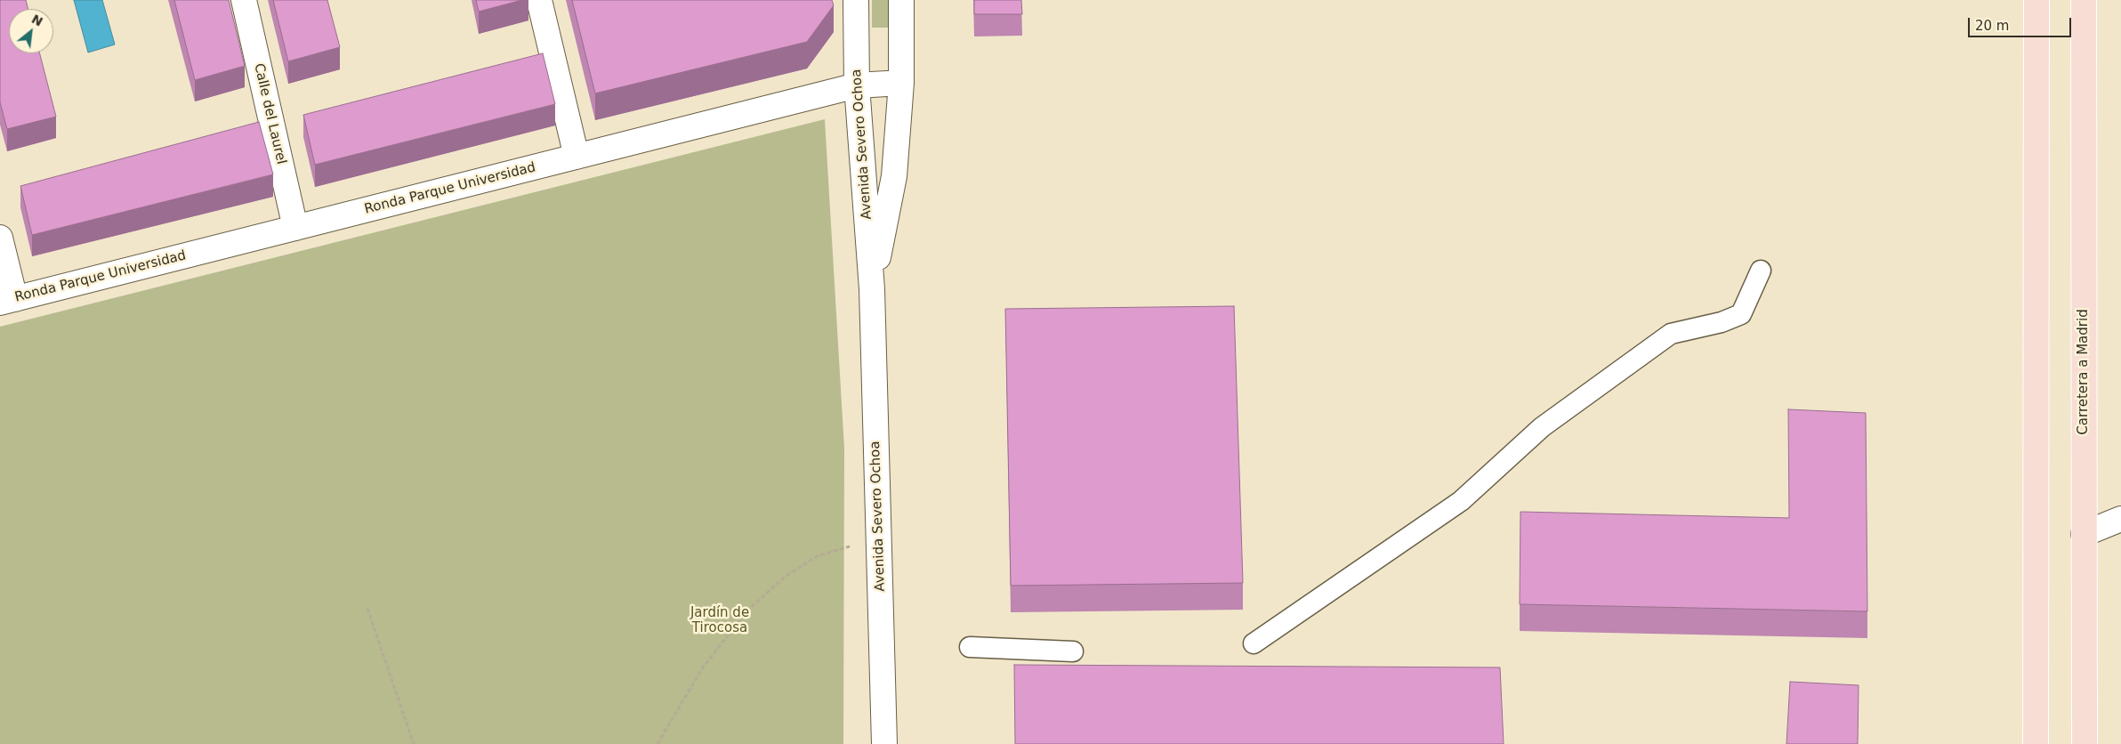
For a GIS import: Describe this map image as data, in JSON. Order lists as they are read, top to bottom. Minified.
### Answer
{"streets":{"main road":["Carretera a Madrid"],"street":["Calle del Laurel","Avenida Severo Ochoa","Ronda Parque Universidad"]},"crossings":[["Calle del Laurel","Ronda Parque Universidad"],["Avenida Severo Ochoa","Ronda Parque Universidad"]],"parks":["Jardín de Tirocosa"],"scale_bar":"20 m","north":"top right"}
